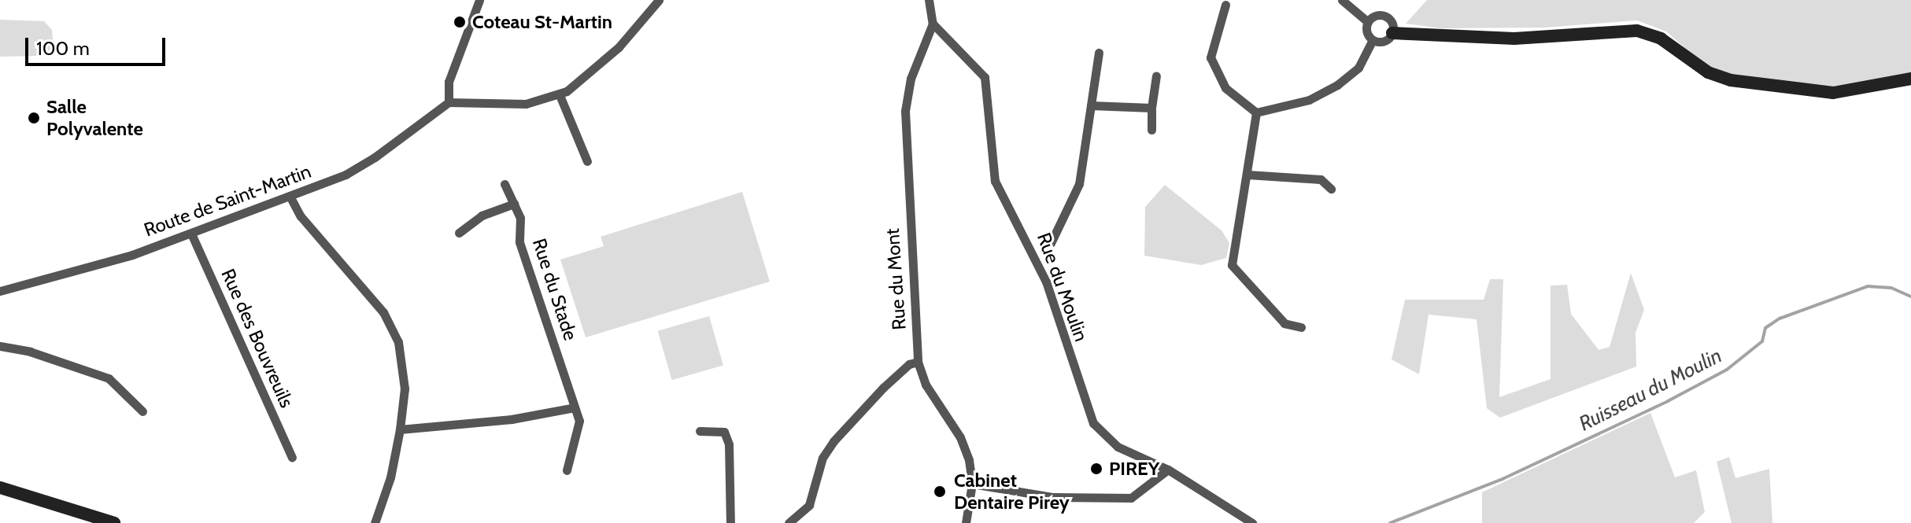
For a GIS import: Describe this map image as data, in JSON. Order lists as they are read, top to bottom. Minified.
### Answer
{"streets":{"street":["Route de Saint-Martin","Rue du Mont","Rue du Moulin","Rue du Stade","Rue des Bouvreuils"]},"crossings":[["Route de Saint-Martin","Rue des Bouvreuils"],["Rue du Mont","Rue du Moulin"]],"water":["Ruisseau du Moulin"],"places":["Coteau St-Martin","Salle Polyvalente","PIREY","Cabinet Dentaire Pirey"],"scale_bar":"100 m"}
